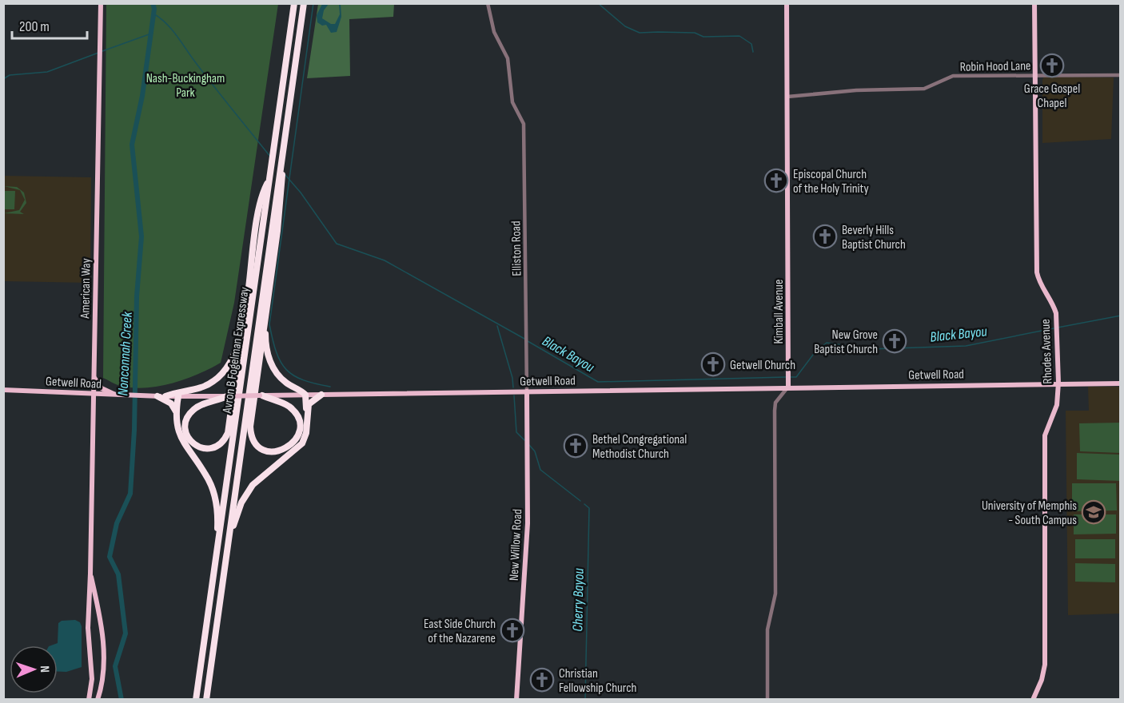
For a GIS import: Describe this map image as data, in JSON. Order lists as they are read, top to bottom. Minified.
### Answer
{"streets":{"highway":["Avron B Fogelman Expressway"],"main road":["American Way","Kimball Avenue","Rhodes Avenue","Getwell Road","New Willow Road"],"street":["Robin Hood Lane","Elliston Road"]},"crossings":[["Robin Hood Lane","Kimball Avenue"],["Robin Hood Lane","Rhodes Avenue"],["Elliston Road","Getwell Road"],["Elliston Road","New Willow Road"],["American Way","Getwell Road"],["Kimball Avenue","Getwell Road"],["Rhodes Avenue","Getwell Road"],["Getwell Road","New Willow Road"]],"water":["Black Bayou","Nonconnah Creek","Cherry Bayou"],"parks":["Nash-Buckingham Park"],"places":{"church":["Grace Gospel Chapel","Episcopal Church of the Holy Trinity","Beverly Hills Baptist Church","New Grove Baptist Church","Getwell Church","Bethel Congregational Methodist Church","East Side Church of the Nazarene","Christian Fellowship Church"],"school or university":["University of Memphis - South Campus"]},"scale_bar":"200 m","north":"right"}
